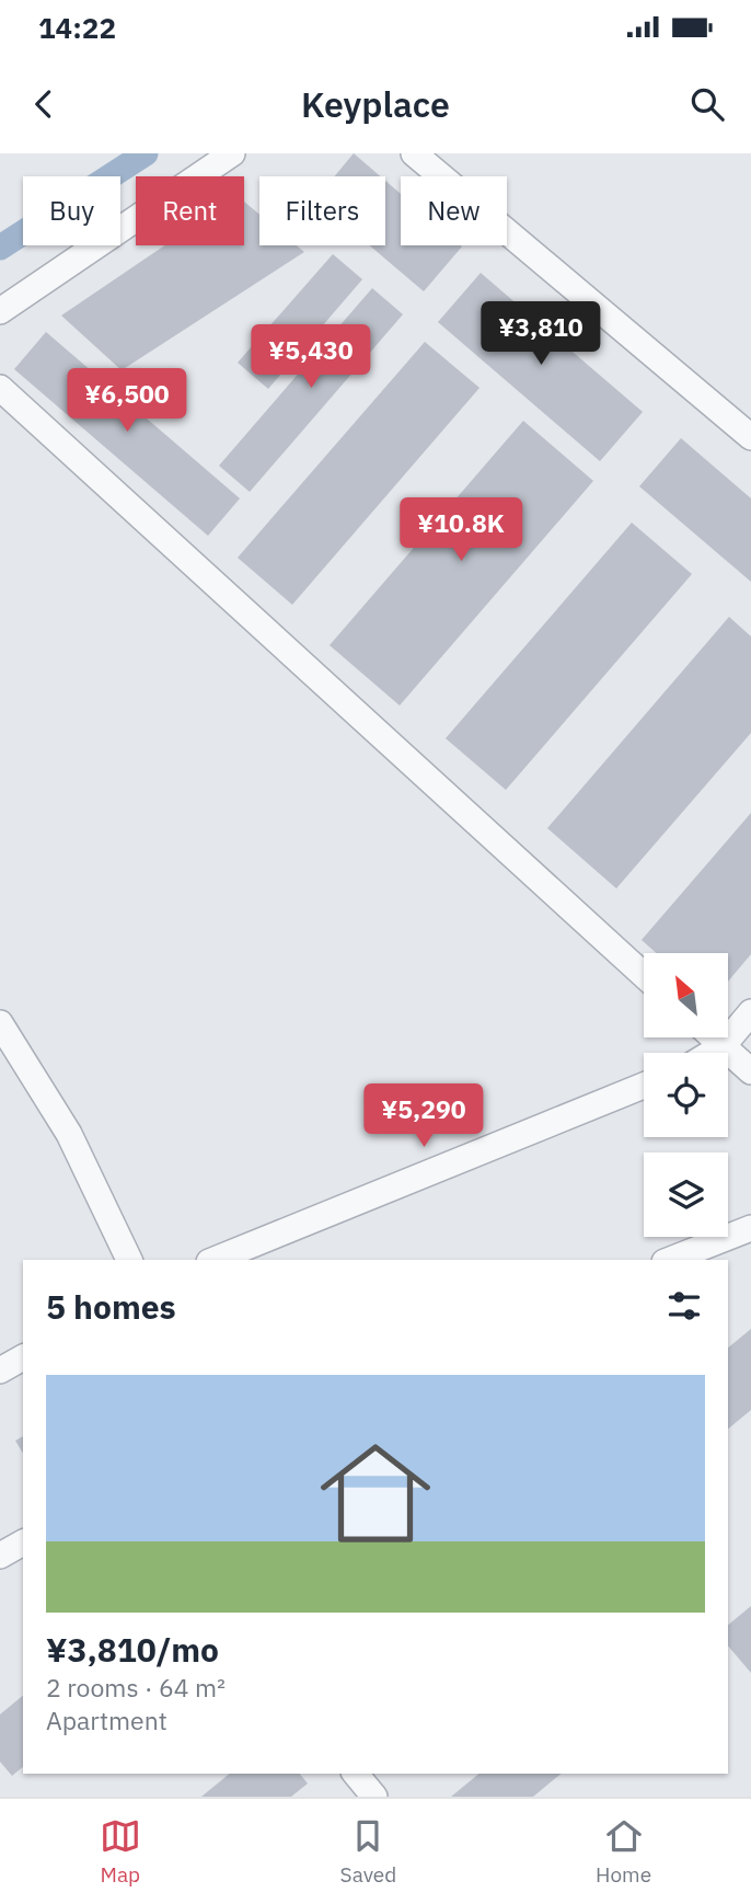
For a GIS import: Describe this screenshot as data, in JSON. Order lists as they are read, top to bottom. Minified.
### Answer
{"north":"top left","page":{"status":"14:22","header":"Keyplace","chip":["Buy","Rent","Filters","New"],"price":["¥3,810","¥5,430","¥6,500","¥10.8K","¥5,290"],"heading":"5 homes","list":[{"name":"¥3,810/mo","note":"2 rooms · 64 m² · Apartment"}],"tabs":["Map","Saved","Home"]}}
